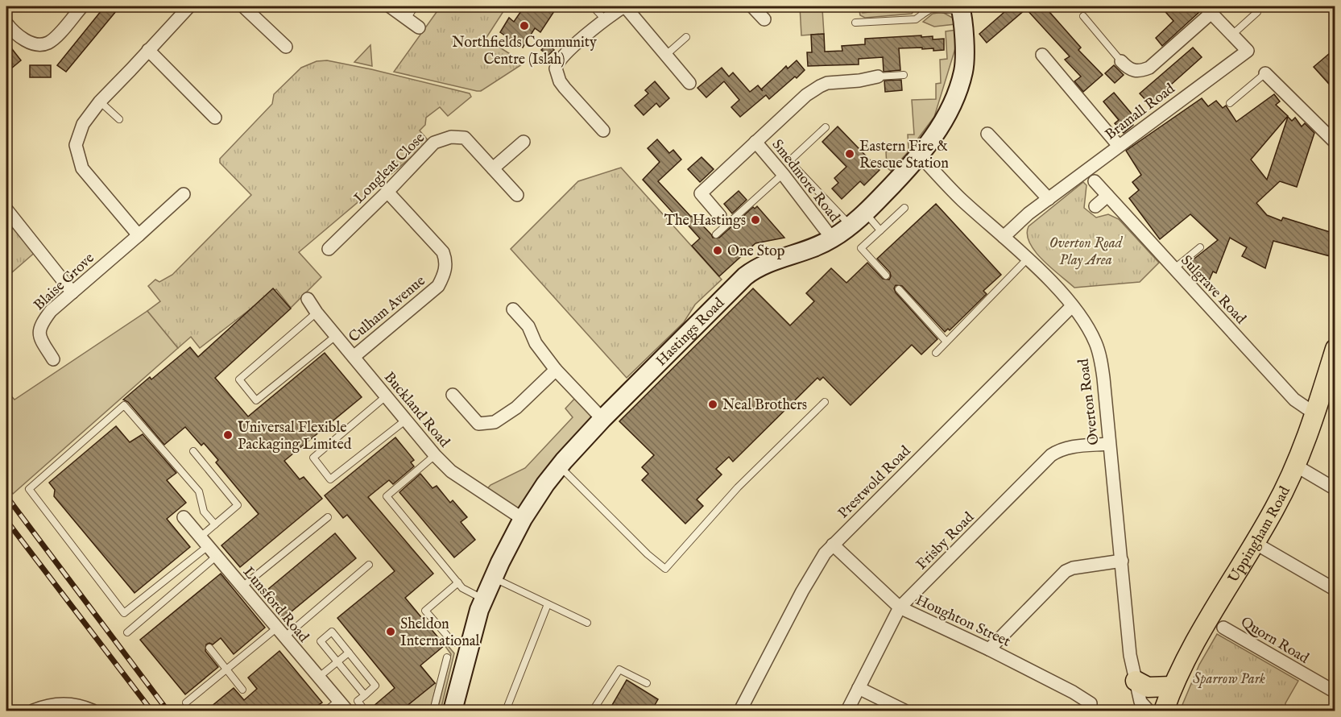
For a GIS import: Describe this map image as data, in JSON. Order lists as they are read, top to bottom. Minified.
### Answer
{"streets":{"main road":["Uppingham Road"],"street":["Bramall Road","Longleat Close","Smedmore Road","Blaise Grove","Sulgrave Road","Culham Avenue","Hastings Road","Overton Road","Buckland Road","Prestwold Road","Frisby Road","Lunsford Road","Houghton Street","Quorn Road"]},"crossings":[["Bramall Road","Overton Road"],["Longleat Close","Culham Avenue"],["Smedmore Road","Hastings Road"],["Sulgrave Road","Uppingham Road"],["Culham Avenue","Buckland Road"],["Hastings Road","Overton Road"],["Hastings Road","Buckland Road"],["Overton Road","Prestwold Road"],["Overton Road","Frisby Road"],["Prestwold Road","Houghton Street"],["Frisby Road","Houghton Street"]],"parks":["Overton Road Play Area","Sparrow Park"],"places":["Northfields Community Centre (Islah)","Eastern Fire & Rescue Station","The Hastings","One Stop","Neal Brothers","Universal Flexible Packaging Limited","Sheldon International"]}
